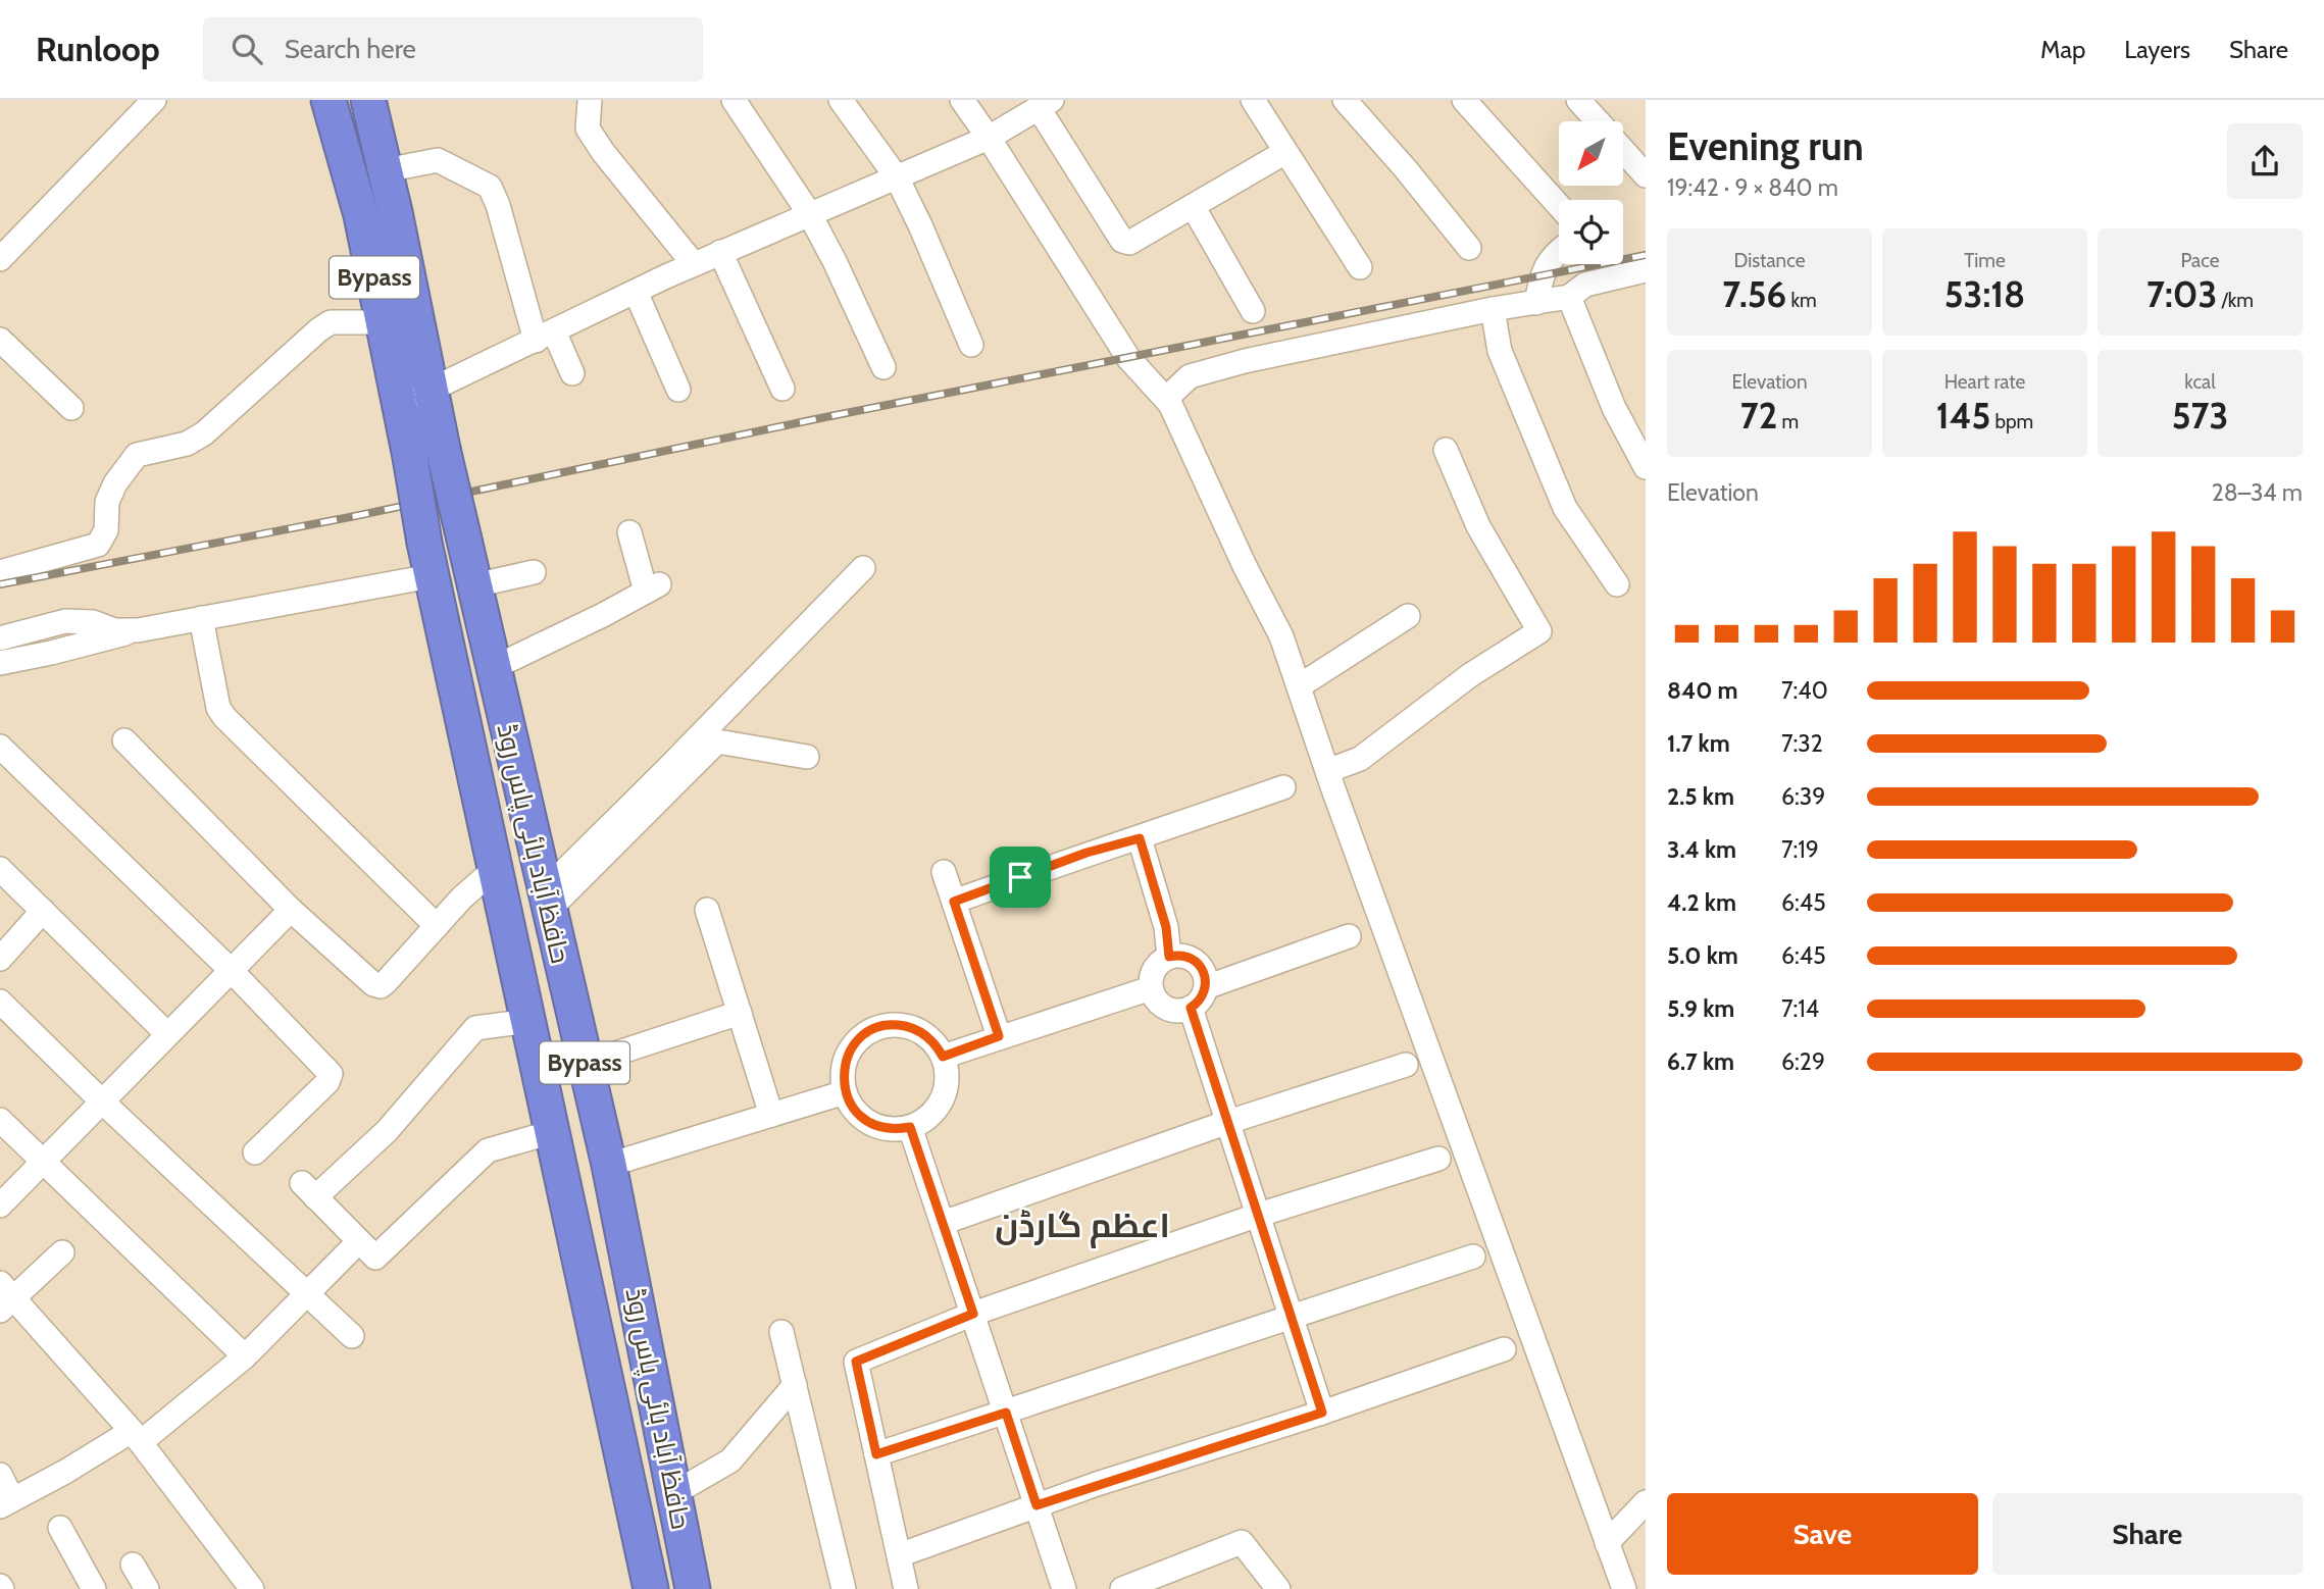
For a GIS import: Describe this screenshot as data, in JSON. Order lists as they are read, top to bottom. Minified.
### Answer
{"streets":{"highway":["Bypass","حافظ آباد بائی پاس روڈ"]},"districts":["اعظم گارڈن"],"north":"bottom left","page":{"header":"Runloop","search":"Search here","nav":["Map","Layers","Share"],"heading":["Evening run","19:42 · 9 × 840 m"],"stats":[["Distance","7.56 km"],["Time","53:18"],["Pace","7:03 /km"],["Elevation","72 m"],["Heart rate","145 bpm"],["kcal","573"]],"chart":["Elevation","28–34 m"],"list":[{"name":"840 m","note":"7:40"},{"name":"1.7 km","note":"7:32"},{"name":"2.5 km","note":"6:39"},{"name":"3.4 km","note":"7:19"},{"name":"4.2 km","note":"6:45"},{"name":"5.0 km","note":"6:45"},{"name":"5.9 km","note":"7:14"},{"name":"6.7 km","note":"6:29"}],"buttons":["Save","Share"]}}
